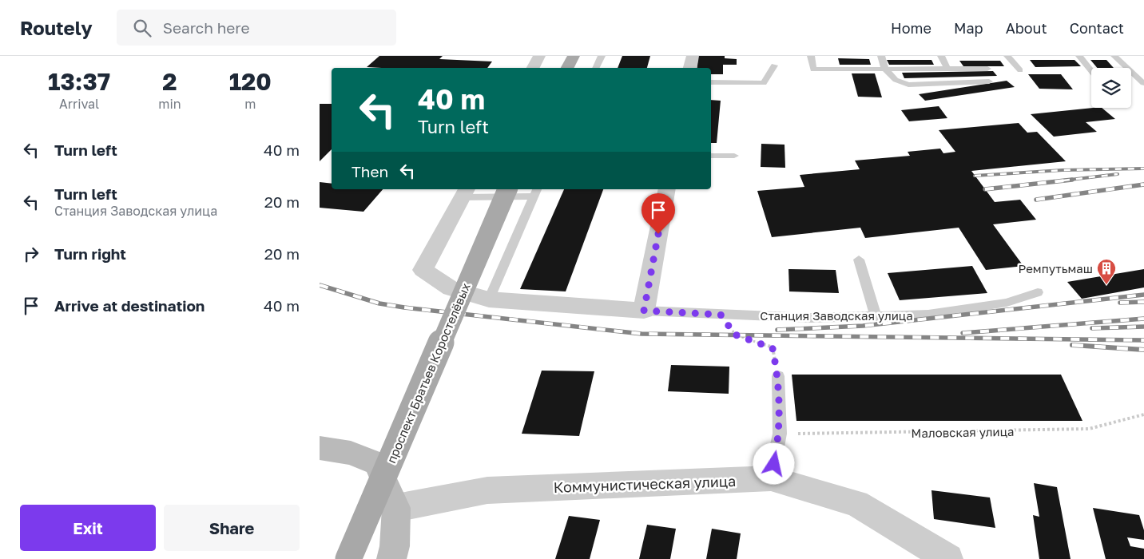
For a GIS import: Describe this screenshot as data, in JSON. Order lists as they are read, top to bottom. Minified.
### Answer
{"streets":{"main road":["проспект Братьев Коростелёвых"],"street":["Станция Заводская улица","Коммунистическая улица"],"path":["Маловская улица"]},"places":{"building":["Ремпутьмаш"]},"page":{"header":"Routely","search":"Search here","nav":["Home","Map","About","Contact"],"eta":["13:37","Arrival","2","min","120","m"],"turn":["40 m","Turn left"],"list":[{"name":"Turn left","value":"40 m"},{"name":"Turn left","note":"Станция Заводская улица","value":"20 m"},{"name":"Turn right","value":"20 m"},{"name":"Arrive at destination","value":"40 m"}],"then":"Then","buttons":["Exit","Share"]}}
